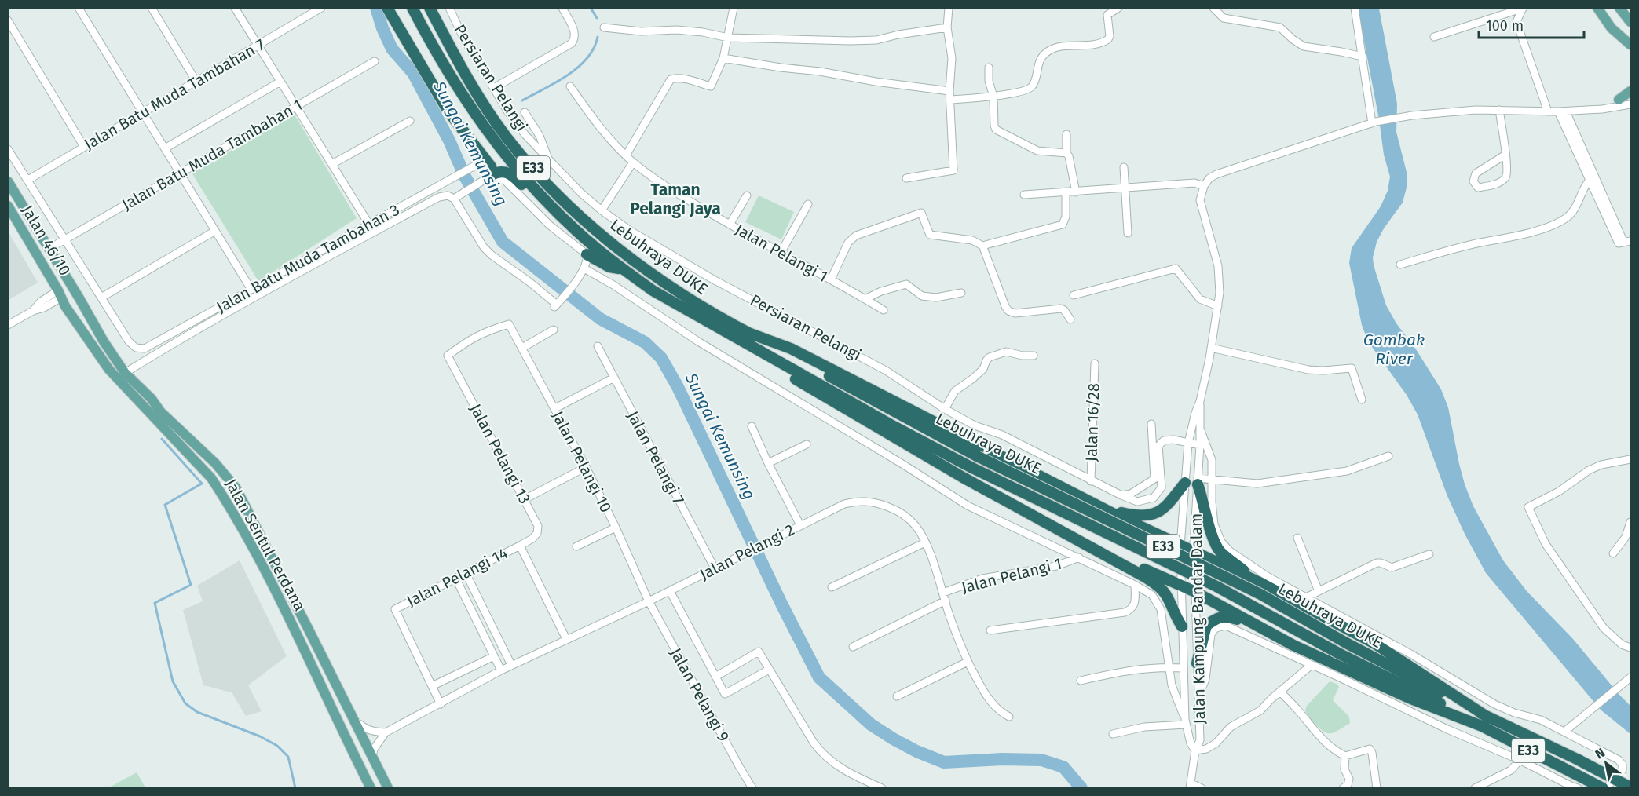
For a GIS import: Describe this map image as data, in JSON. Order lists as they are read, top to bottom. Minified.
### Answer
{"streets":{"highway":["E33","Lebuhraya DUKE"],"main road":["Jalan 46/10","Jalan Sentul Perdana"],"street":["Persiaran Pelangi","Jalan Batu Muda Tambahan 7","Jalan Batu Muda Tambahan 1","Jalan Pelangi 1","Jalan Batu Muda Tambahan 3","Jalan 16/28","Jalan Pelangi 13","Jalan Pelangi 7","Jalan Pelangi 10","Jalan Pelangi 2","Jalan Pelangi 14","Jalan Kampung Bandar Dalam","Jalan Pelangi 9"]},"crossings":[["Persiaran Pelangi","Jalan 16/28"],["Persiaran Pelangi","Jalan Kampung Bandar Dalam"],["Jalan Batu Muda Tambahan 1","Jalan 46/10"],["Jalan 46/10","Jalan Sentul Perdana"],["Jalan Pelangi 1","Jalan Pelangi 2"],["Jalan Pelangi 13","Jalan Pelangi 10"],["Jalan Pelangi 13","Jalan Pelangi 14"],["Jalan Pelangi 7","Jalan Pelangi 2"],["Jalan Pelangi 10","Jalan Pelangi 2"],["Jalan Pelangi 10","Jalan Pelangi 9"],["Jalan Pelangi 2","Jalan Pelangi 9"]],"districts":["Taman Pelangi Jaya"],"water":["Sungai Kemunsing","Gombak River"],"scale_bar":"100 m","north":"top left"}
